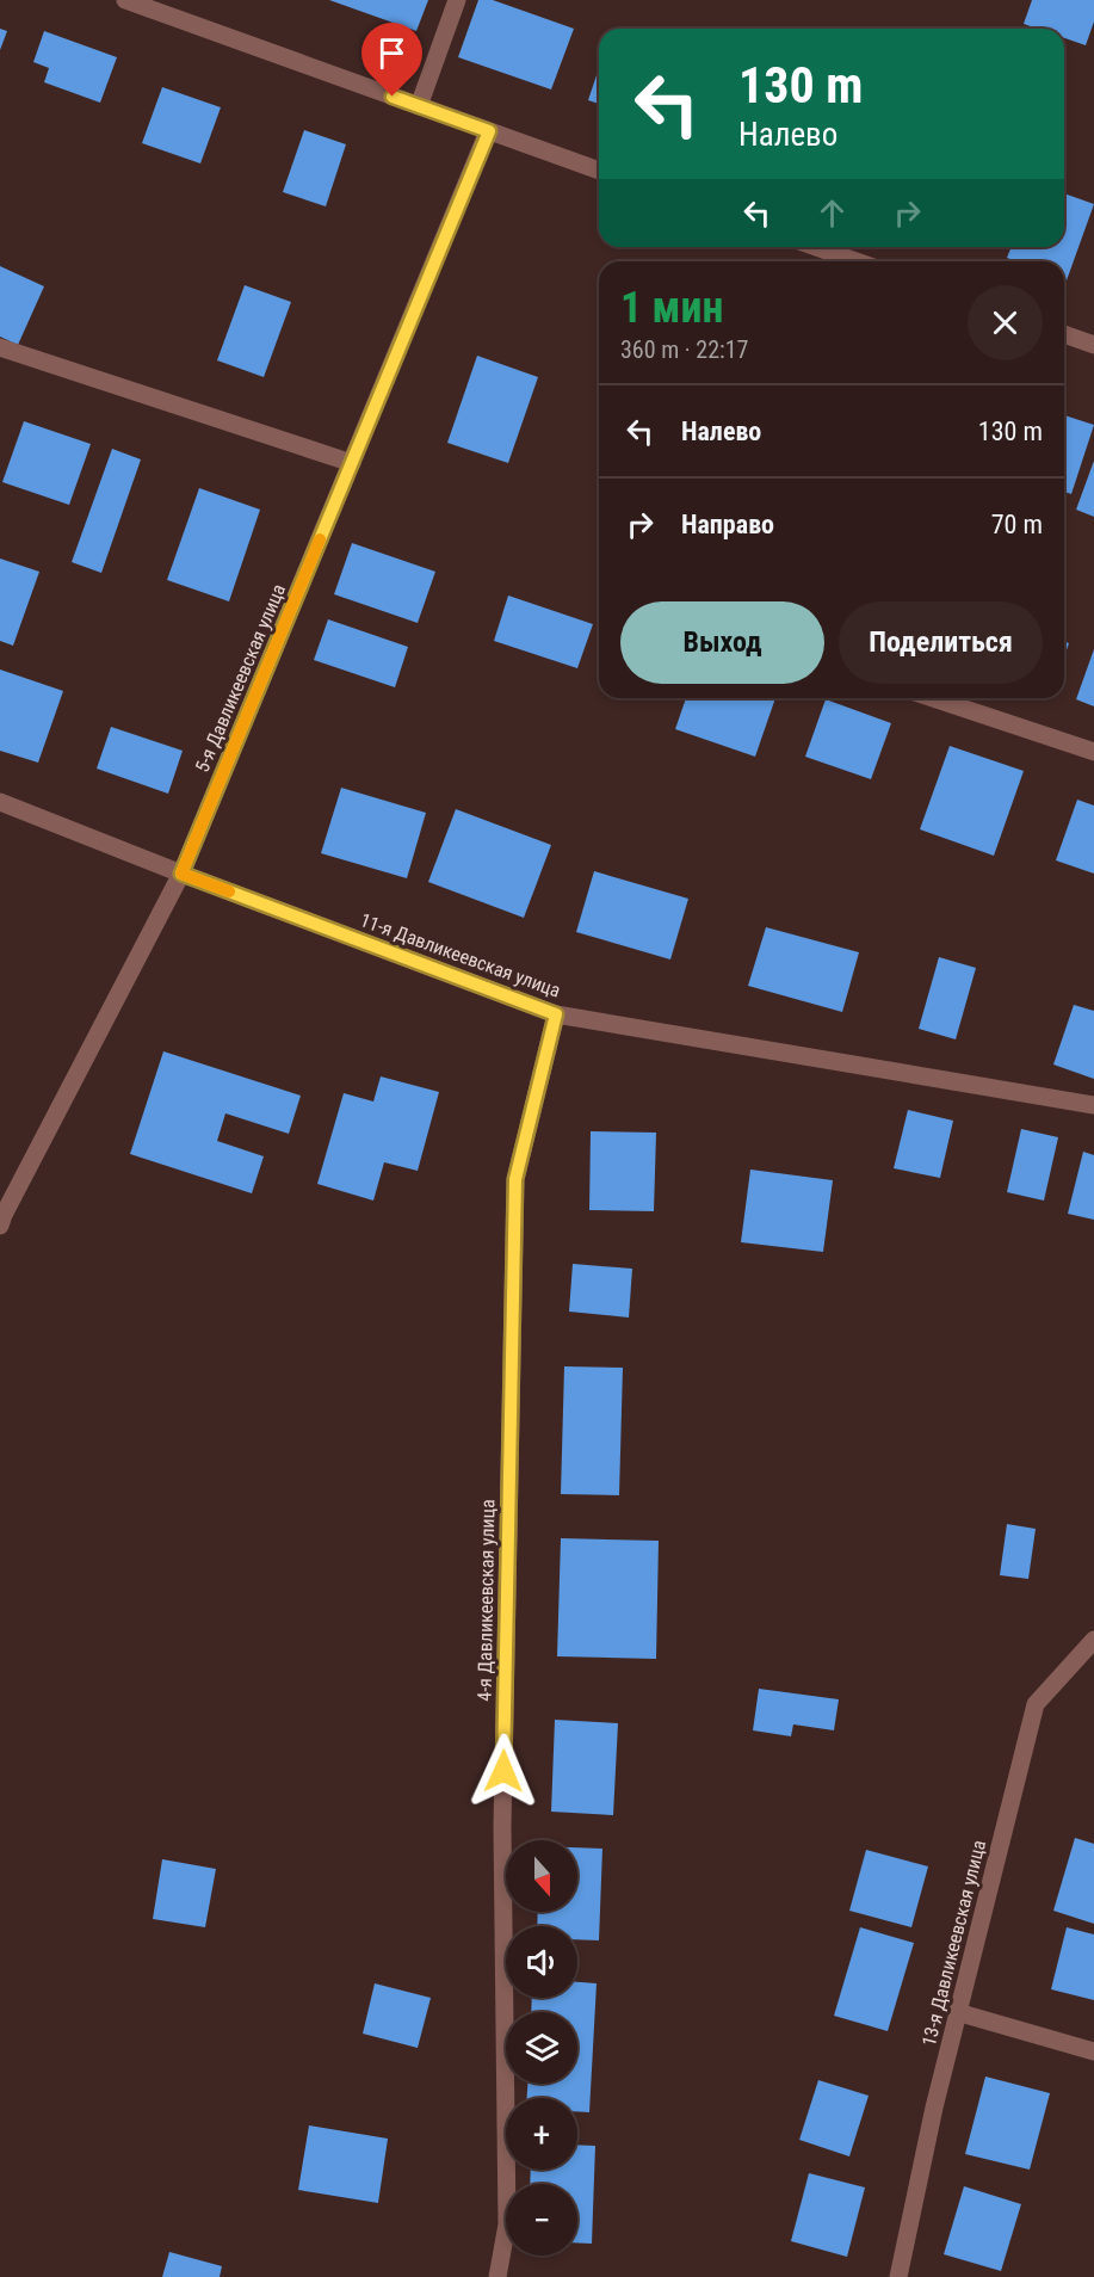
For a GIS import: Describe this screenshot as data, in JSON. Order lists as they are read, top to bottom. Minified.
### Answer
{"streets":{"street":["5-я Давликеевская улица","11-я Давликеевская улица","4-я Давликеевская улица","13-я Давликеевская улица"]},"crossings":[["5-я Давликеевская улица","11-я Давликеевская улица"],["11-я Давликеевская улица","4-я Давликеевская улица"]],"north":"bottom","page":{"turn":["130 m","Налево"],"heading":["1 мин","360 m · 22:17"],"list":[{"name":"Налево","value":"130 m"},{"name":"Направо","value":"70 m"}],"buttons":["Выход","Поделиться"],"map_buttons":["+","−"]}}
